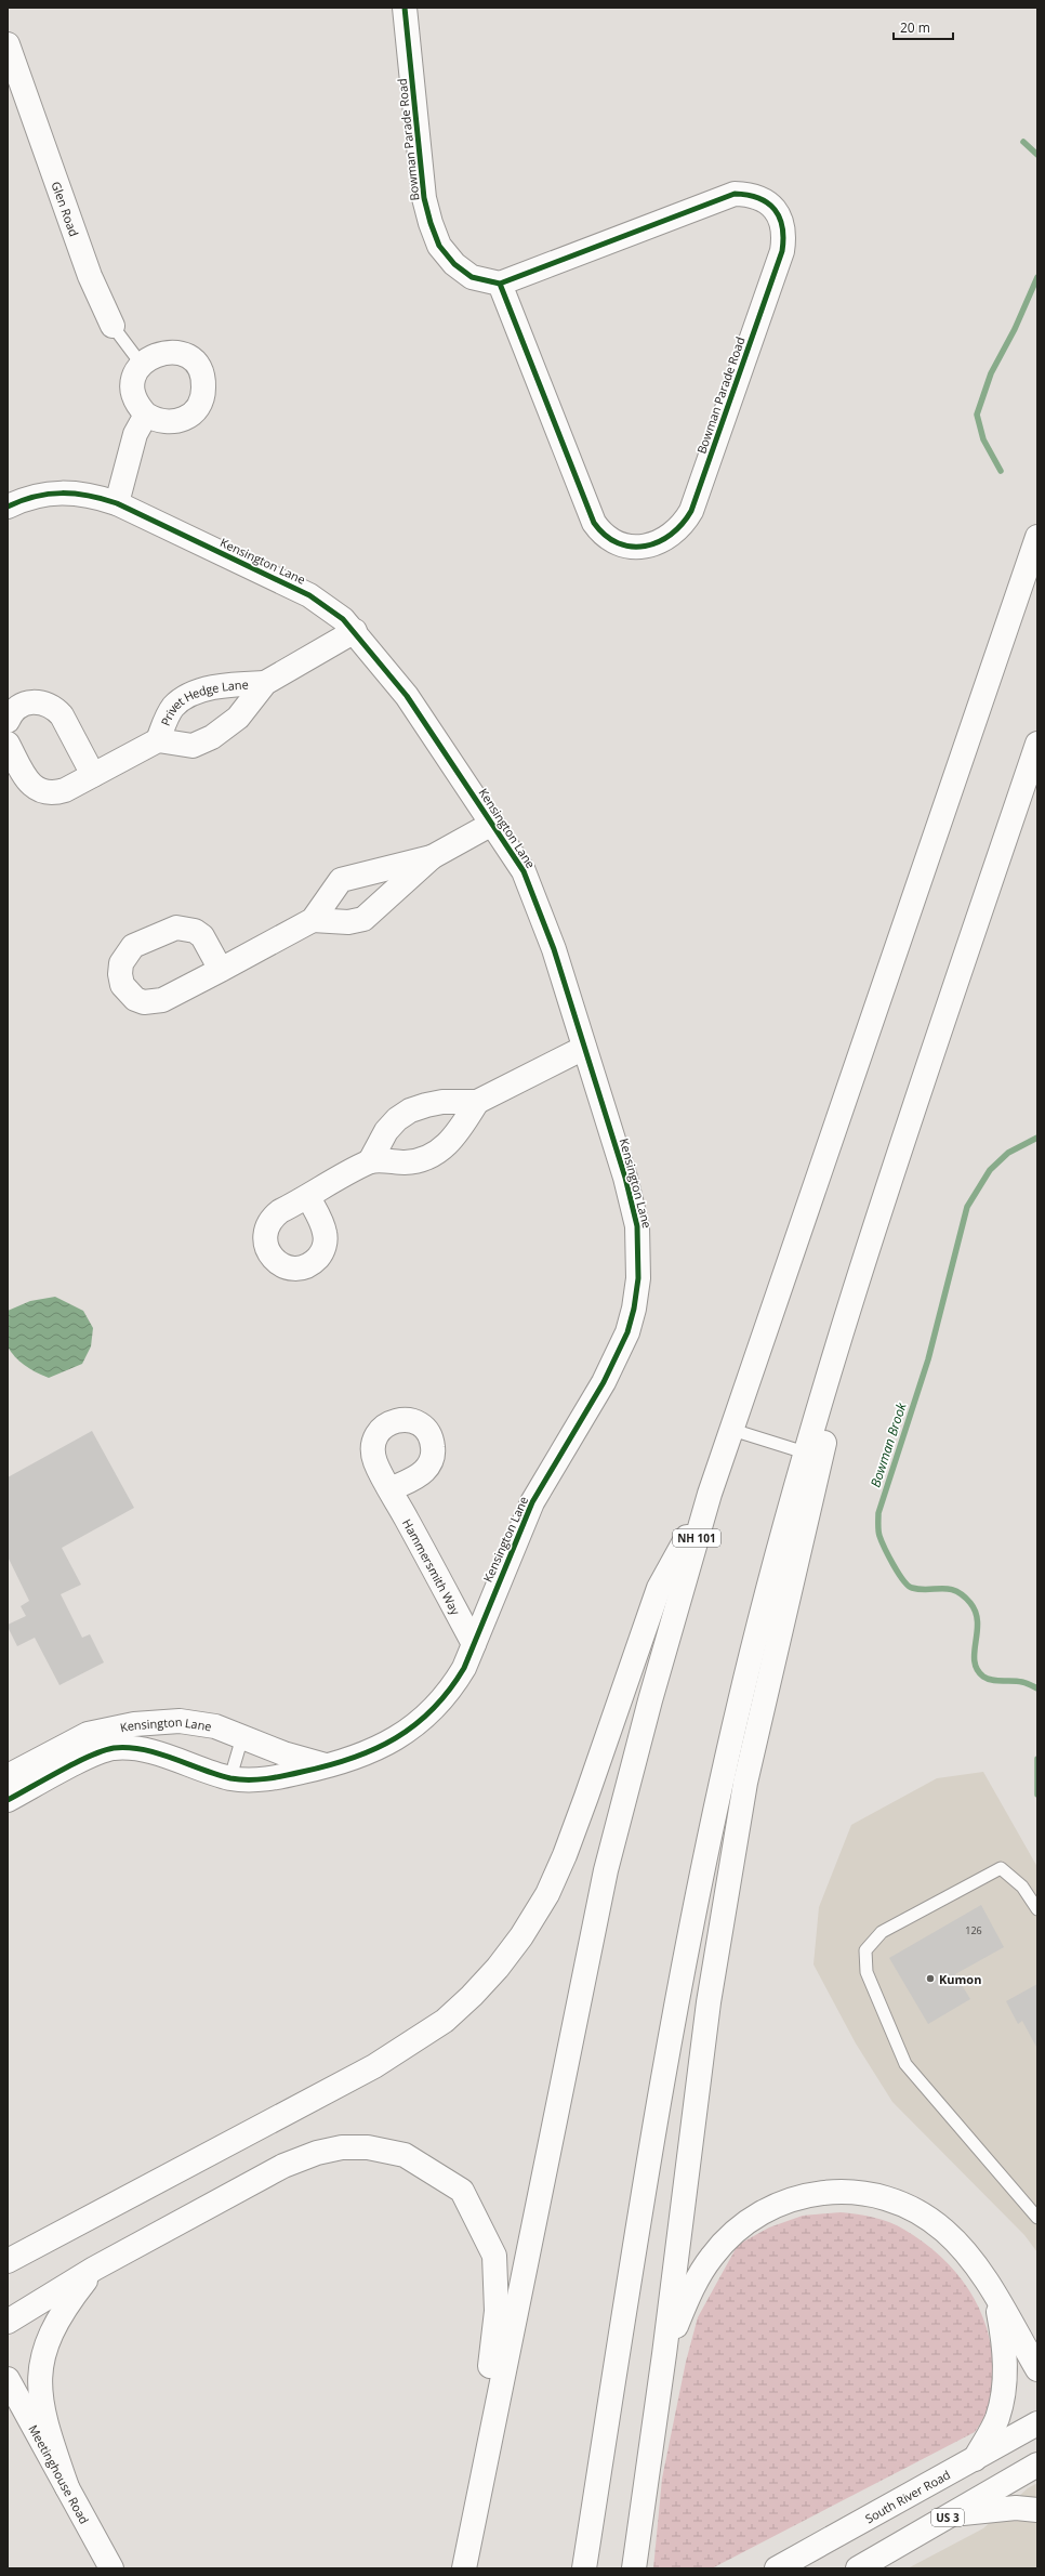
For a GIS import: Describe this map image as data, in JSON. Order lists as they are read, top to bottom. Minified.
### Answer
{"streets":{"main road":["Bowman Parade Road","Glen Road","Kensington Lane","Privet Hedge Lane","NH 101","Hammersmith Way","Meetinghouse Road","South River Road","US 3"]},"crossings":[["Kensington Lane","Privet Hedge Lane"],["Kensington Lane","Hammersmith Way"]],"water":["Bowman Brook"],"places":["Kumon"],"house_numbers":["126"],"scale_bar":"20 m"}
